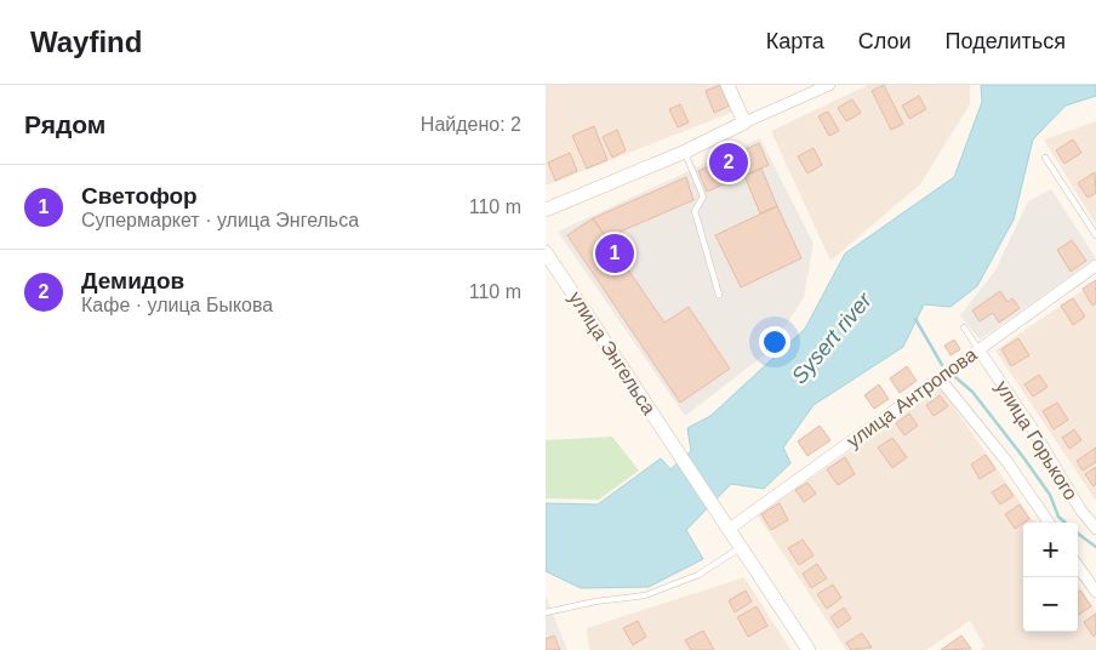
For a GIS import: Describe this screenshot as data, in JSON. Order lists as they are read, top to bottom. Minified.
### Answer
{"streets":{"street":["улица Энгельса","улица Антропова","улица Горького"]},"crossings":[["улица Энгельса","улица Антропова"],["улица Антропова","улица Горького"]],"water":["Sysert river"],"page":{"header":"Wayfind","nav":["Карта","Слои","Поделиться"],"heading":["Рядом","Найдено: 2"],"pins":["2","1"],"list":[{"mark":"1","name":"Светофор","note":"Супермаркет · улица Энгельса","value":"110 m"},{"mark":"2","name":"Демидов","note":"Кафе · улица Быкова","value":"110 m"}],"map_buttons":["+","−"]}}
